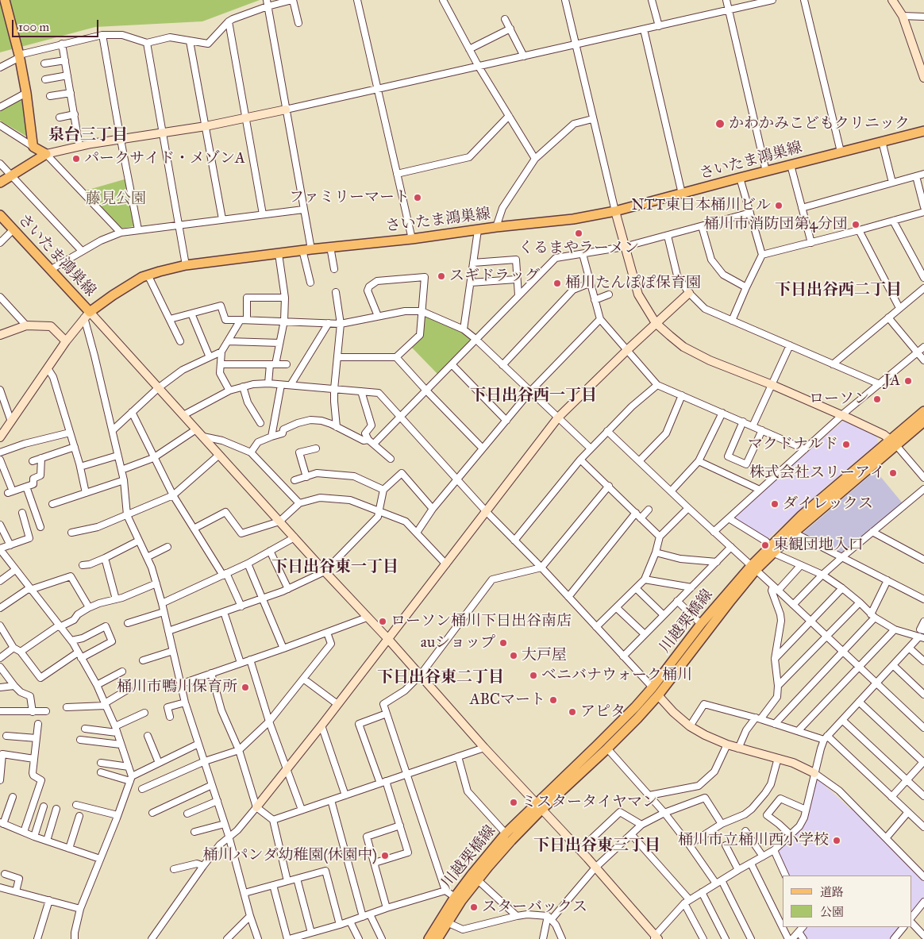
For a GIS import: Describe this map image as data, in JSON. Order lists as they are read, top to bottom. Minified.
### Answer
{"streets":{"main road":["さいたま鴻巣線","川越栗橋線"]},"districts":["泉台三丁目","下日出谷西二丁目","下日出谷西一丁目","下日出谷東一丁目","下日出谷東二丁目","下日出谷東三丁目"],"parks":["藤見公園"],"places":["かわかみこどもクリニック","パークサイド・メゾンA","ファミリーマート","NTT東日本桶川ビル","桶川市消防団第4分団","くるまやラーメン","スギドラッグ","桶川たんぽぽ保育園","JA","ローソン","マクドナルド","株式会社スリーアイ","ダイレックス","東観団地入口","ローソン桶川下日出谷南店","auショップ","大戸屋","ベニバナウォーク桶川","桶川市鴨川保育所","ABCマート","アピタ","ミスタータイヤマン","桶川市立桶川西小学校","桶川パンダ幼稚園(休園中)","スターバックス"],"legend":["道路","公園"],"scale_bar":"100 m"}
